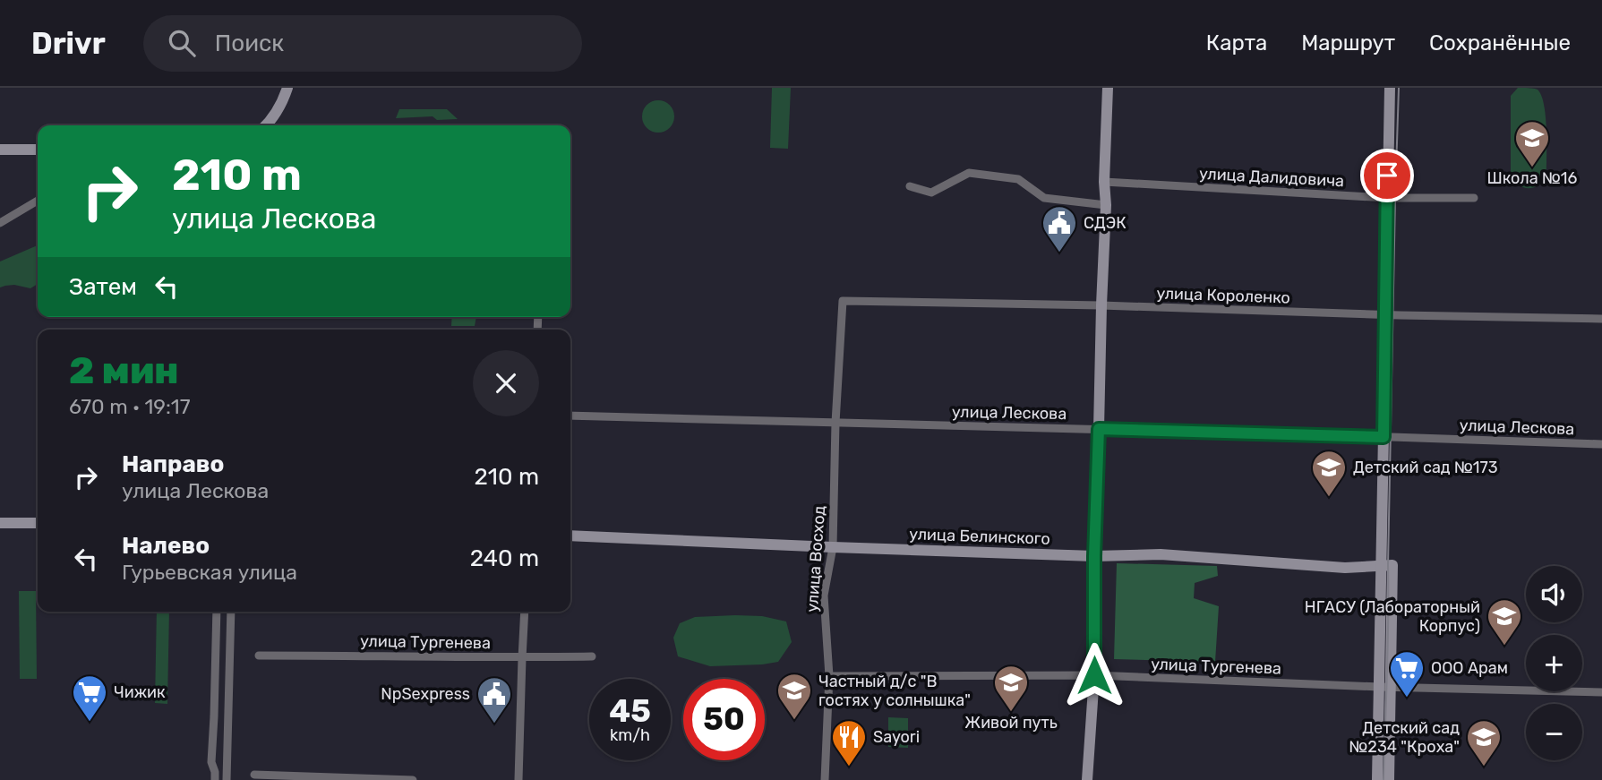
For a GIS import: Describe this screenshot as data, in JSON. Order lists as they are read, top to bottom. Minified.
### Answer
{"streets":{"street":["улица Далидовича","улица Короленко","улица Лескова","улица Белинского","улица Восход","улица Тургенева"]},"crossings":[["улица Короленко","улица Восход"],["улица Лескова","улица Восход"],["улица Белинского","улица Восход"],["улица Восход","улица Тургенева"]],"places":{"school or university":["Школа №16","Детский сад №173","НГАСУ (Лабораторный Корпус)","Живой путь","Частный д/c \"В гостях у солнышка\"","Детский сад №234 \"Кроха\""],"public building":["СДЭК","NpSexpress"],"supermarket":["ООО Арам","Чижик"],"restaurant":["Sayori"]},"page":{"header":"Drivr","search":"Поиск","nav":["Карта","Маршрут","Сохранённые"],"turn":["210 m","улица Лескова"],"then":"Затем","heading":["2 мин","670 m · 19:17"],"list":[{"name":"Направо","note":"улица Лескова","value":"210 m"},{"name":"Налево","note":"Гурьевская улица","value":"240 m"}],"map_buttons":["+","−"],"speed":"45 km/h","limit":"50"}}
